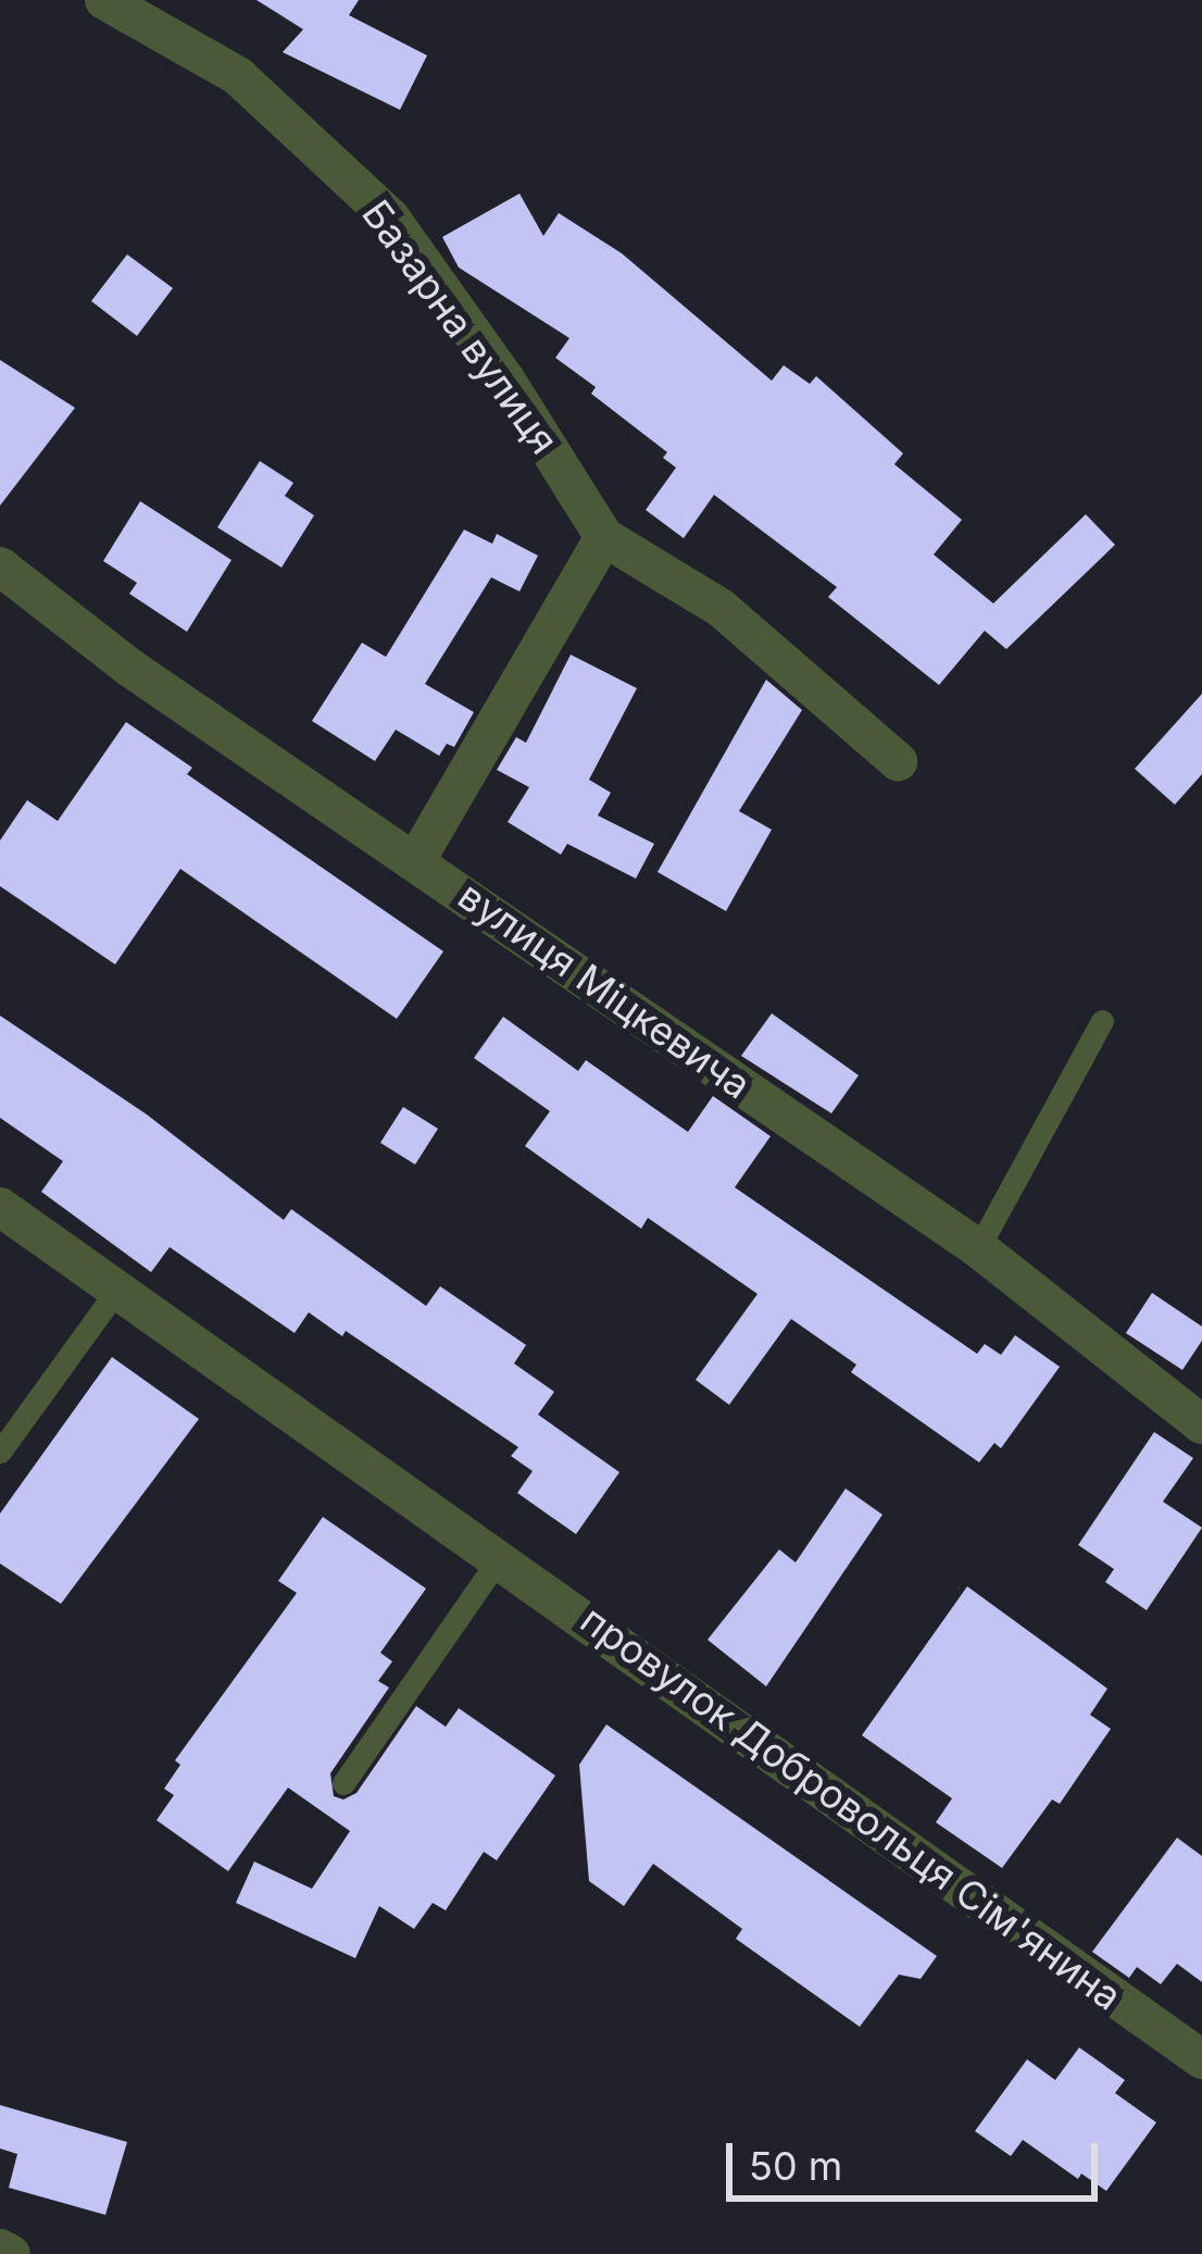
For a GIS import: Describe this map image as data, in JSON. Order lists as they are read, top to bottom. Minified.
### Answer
{"streets":{"street":["Базарна вулиця","вулиця Міцкевича","провулок Добровольця Сім'янина"]},"scale_bar":"50 m"}
